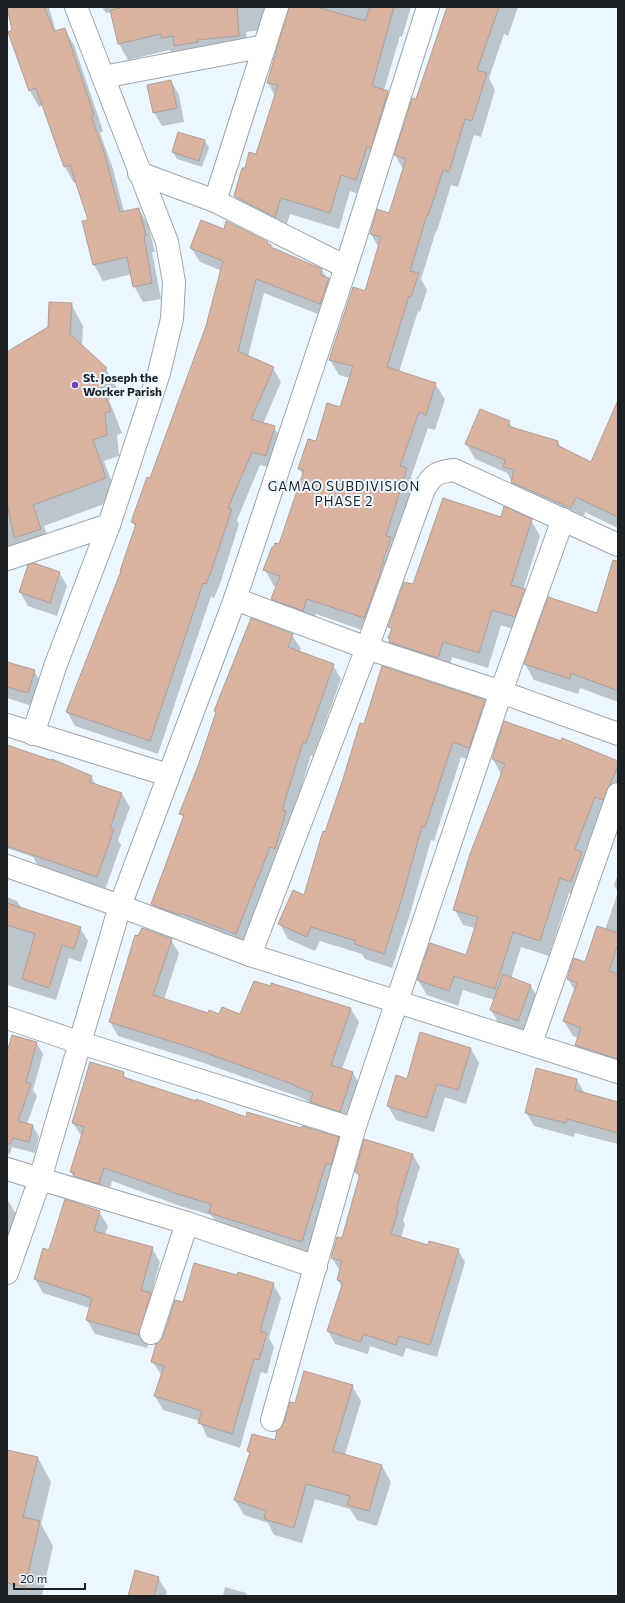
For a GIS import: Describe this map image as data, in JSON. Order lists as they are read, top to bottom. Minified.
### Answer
{"districts":["GAMAO SUBDIVISION PHASE 2"],"places":["St. Joseph the Worker Parish"],"scale_bar":"20 m"}
